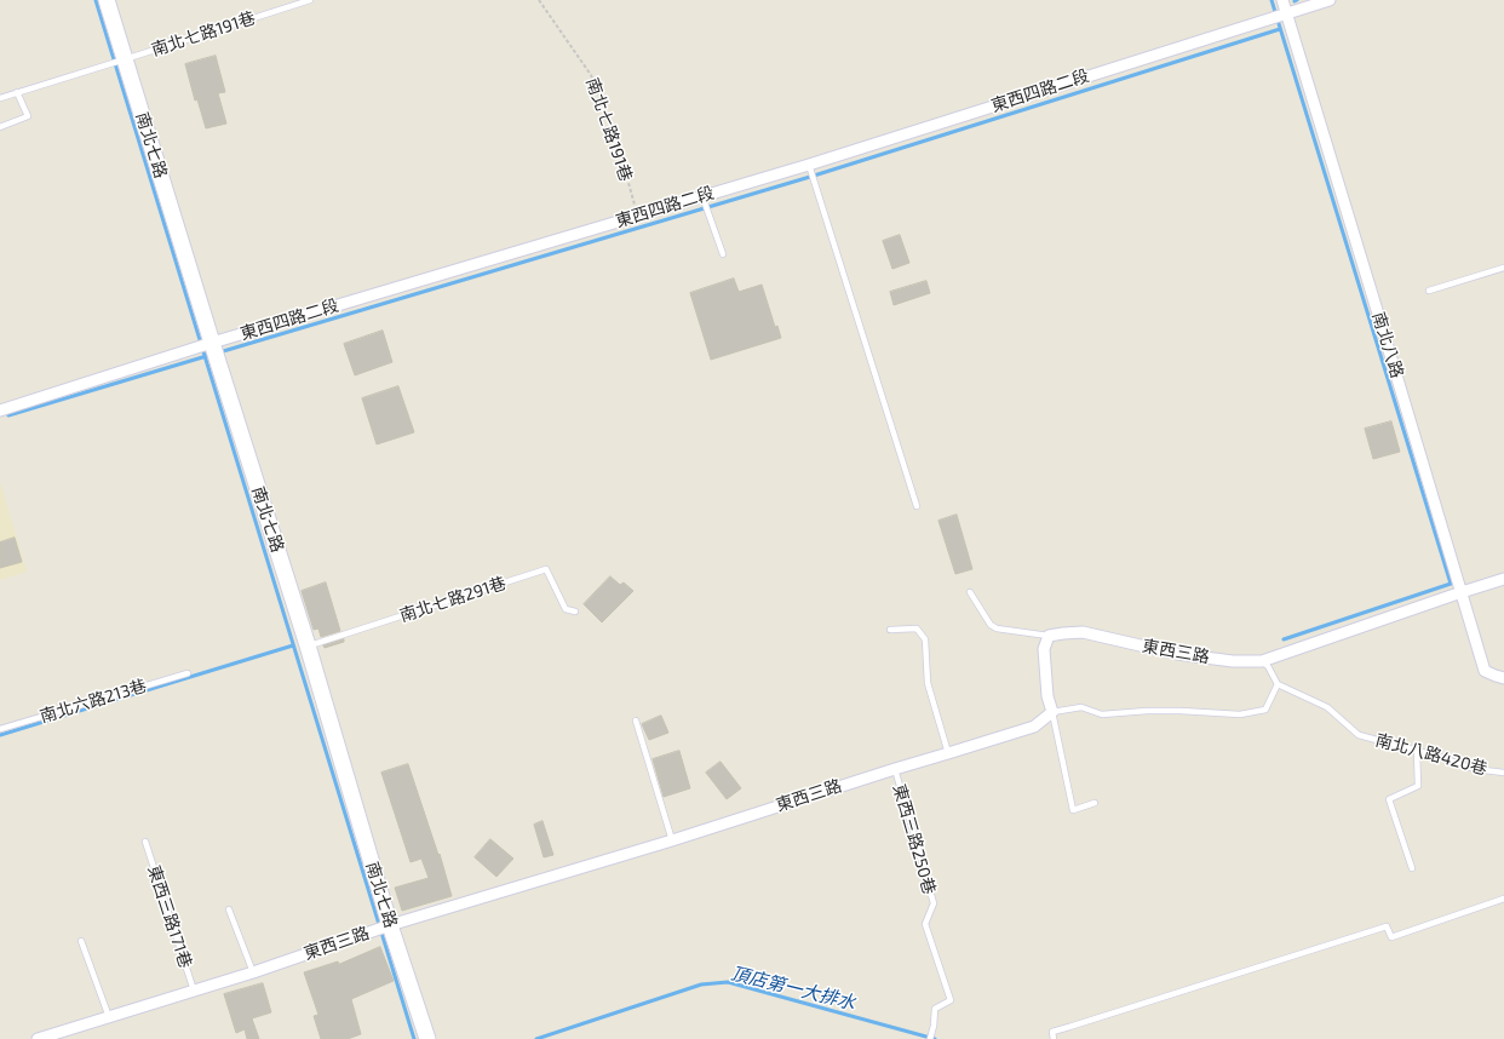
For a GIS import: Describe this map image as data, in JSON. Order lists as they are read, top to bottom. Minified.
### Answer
{"streets":{"street":["東西四路二段","南北七路","南北八路","東西三路"],"lane":["南北七路191巷","南北七路291巷","南北六路213巷","南北八路420巷","東西三路250巷","東西三路171巷"]},"crossings":[["南北七路191巷","東西四路二段"],["南北七路191巷","南北七路"],["東西四路二段","南北七路"],["東西四路二段","南北八路"],["南北七路","南北七路291巷"],["南北七路","東西三路"],["南北八路","東西三路"],["東西三路","東西三路250巷"],["東西三路","東西三路171巷"]],"water":["頂店第一大排水"]}
